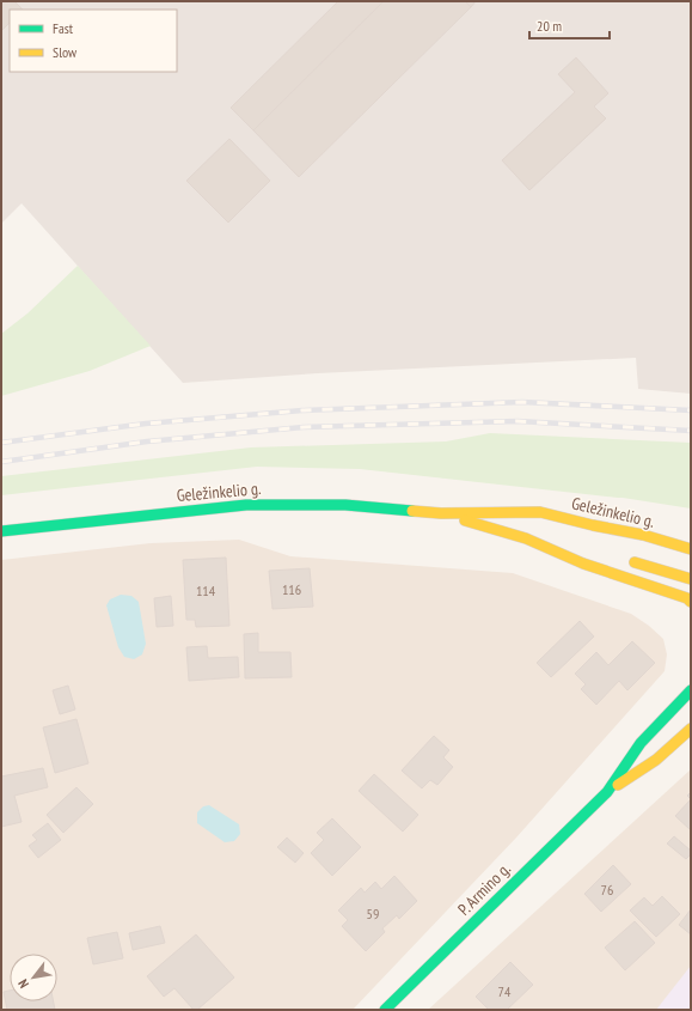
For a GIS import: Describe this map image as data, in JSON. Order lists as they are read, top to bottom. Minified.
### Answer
{"streets":{"main road":["Geležinkelio g.","P. Armino g."]},"house_numbers":["116","114","76","59","74"],"legend":["Fast","Slow"],"scale_bar":"20 m","north":"bottom left"}
